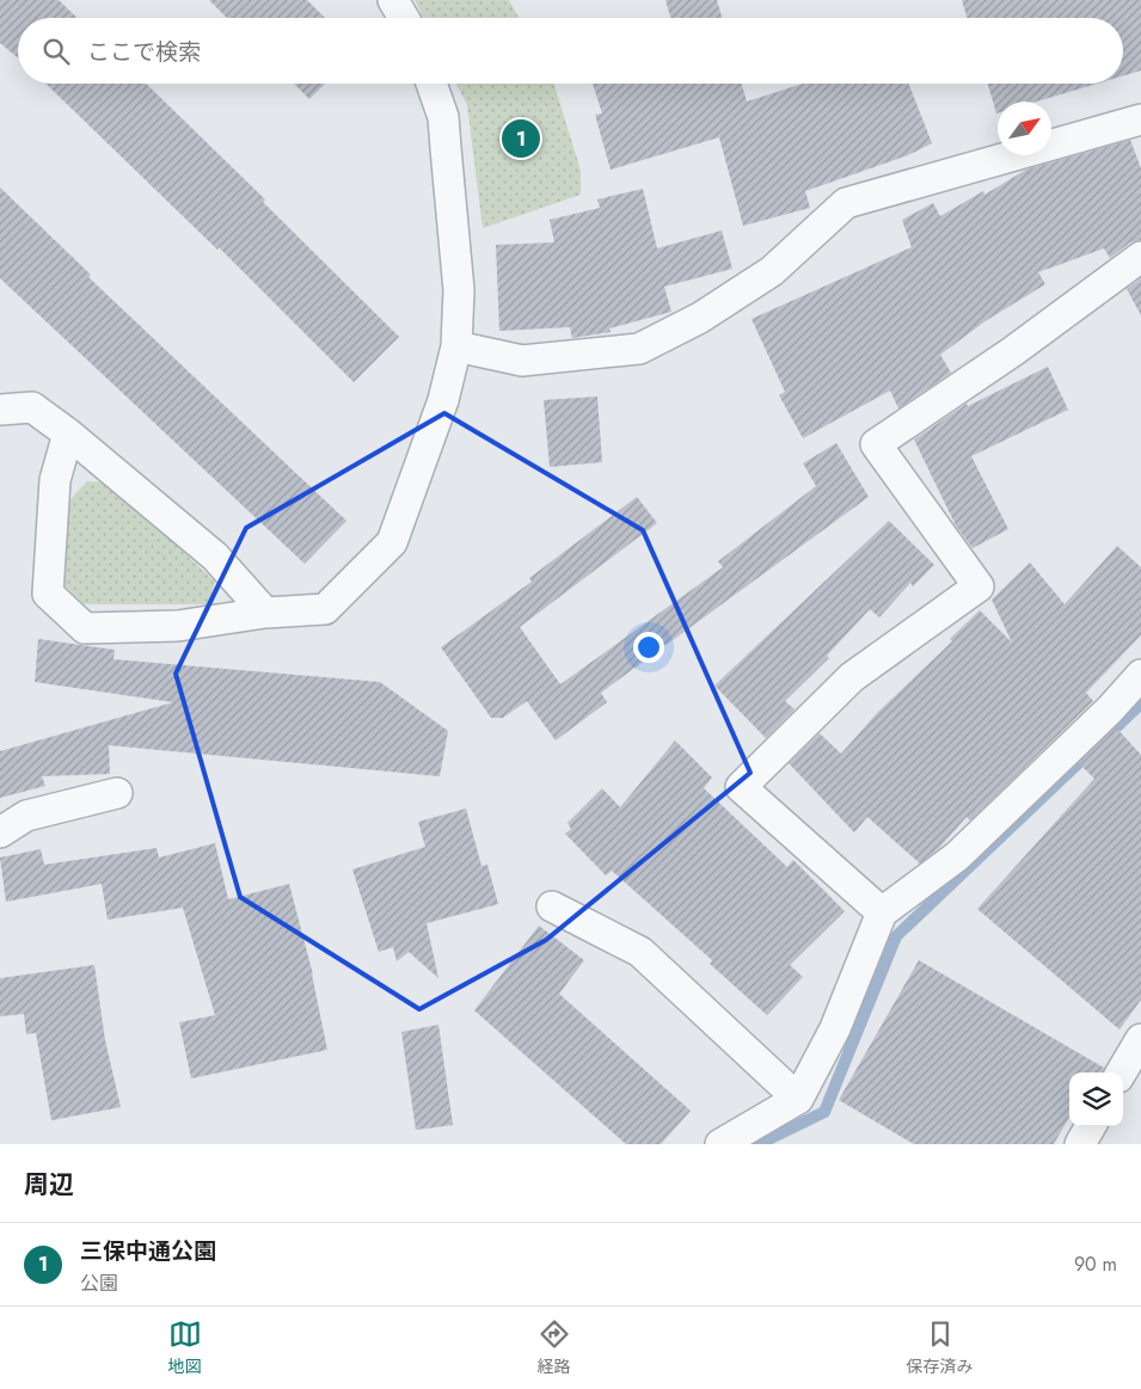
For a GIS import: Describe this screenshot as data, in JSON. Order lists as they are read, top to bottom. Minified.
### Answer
{"north":"top right","page":{"search":"ここで検索","pins":"1","heading":"周辺","list":[{"mark":"1","name":"三保中通公園","note":"公園","value":"90 m"}],"nav":["地図","経路","保存済み"]}}
